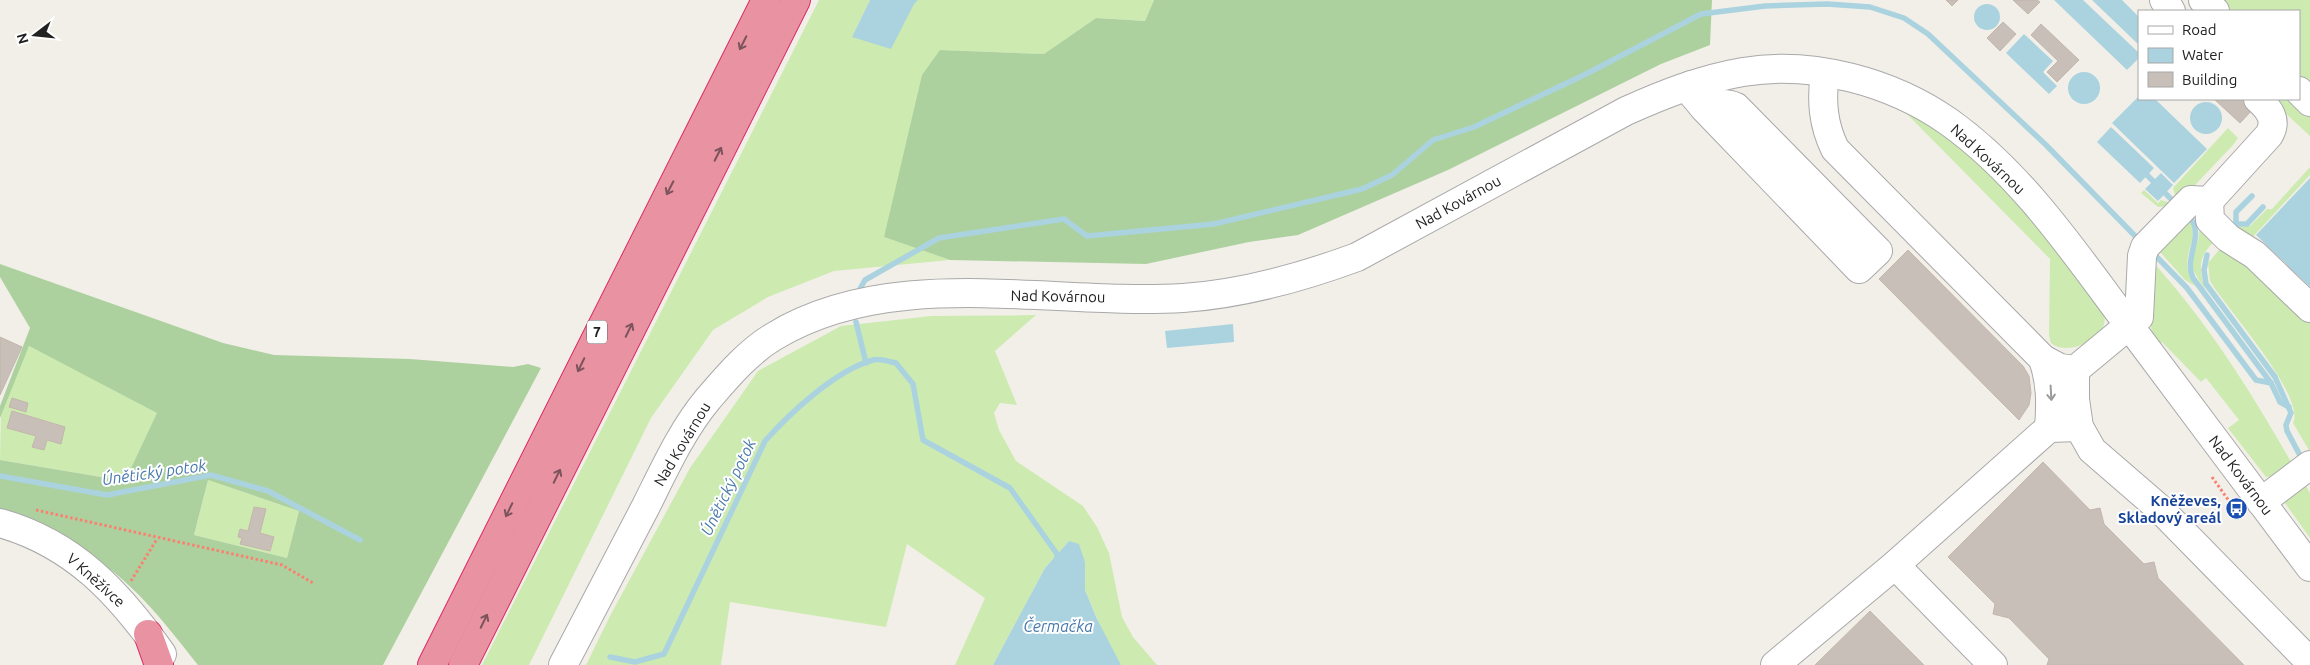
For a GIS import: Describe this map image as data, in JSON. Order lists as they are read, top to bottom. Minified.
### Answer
{"streets":{"highway":["7"],"street":["Nad Kovárnou","V Kněžívce"]},"water":["Únětický potok","Čermačka"],"places":{"bus stop":["Kněževes, Skladový areál"]},"legend":["Road","Water","Building"],"north":"left"}
